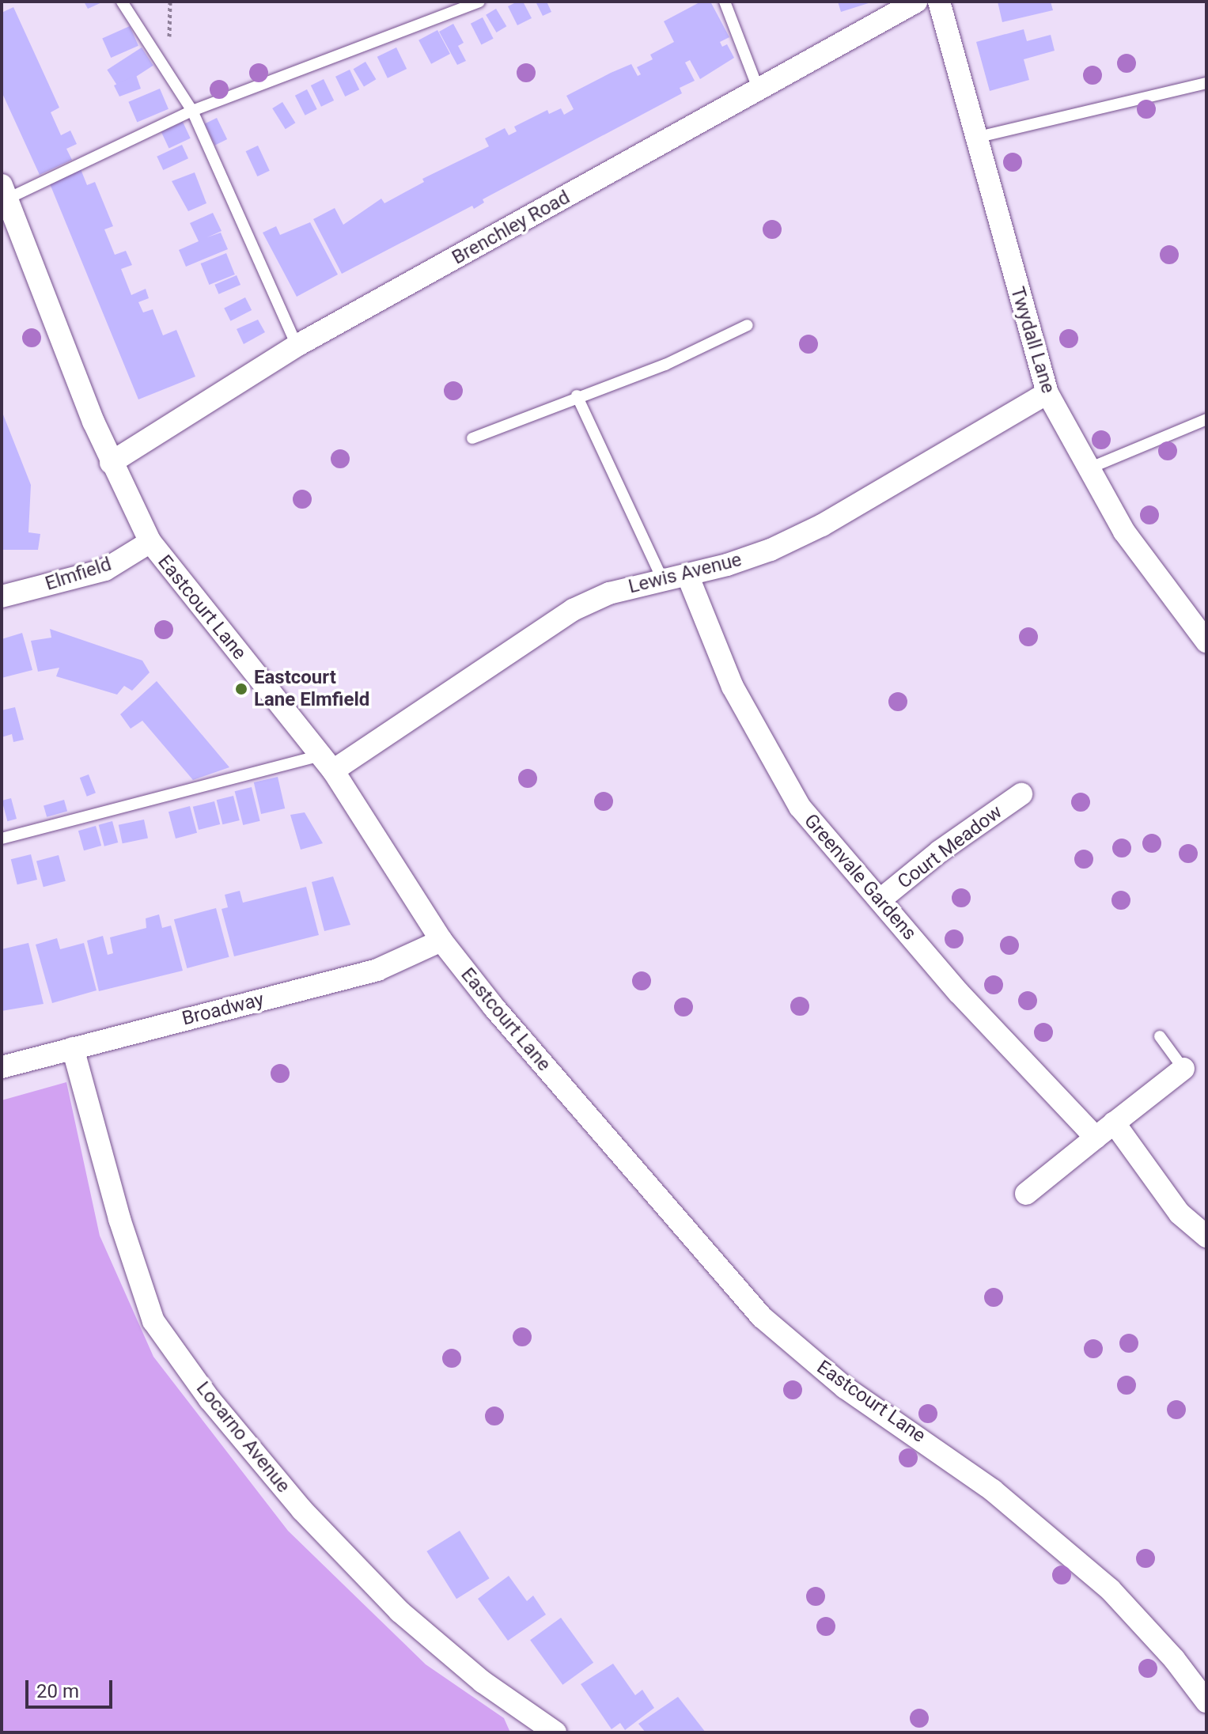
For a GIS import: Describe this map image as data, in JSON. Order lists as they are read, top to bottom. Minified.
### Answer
{"streets":{"street":["Brenchley Road","Twydall Lane","Lewis Avenue","Elmfield","Eastcourt Lane","Court Meadow","Greenvale Gardens","Broadway","Locarno Avenue"]},"crossings":[["Brenchley Road","Eastcourt Lane"],["Twydall Lane","Lewis Avenue"],["Lewis Avenue","Eastcourt Lane"],["Lewis Avenue","Greenvale Gardens"],["Elmfield","Eastcourt Lane"],["Eastcourt Lane","Broadway"],["Court Meadow","Greenvale Gardens"],["Broadway","Locarno Avenue"]],"places":["Eastcourt Lane Elmfield"],"scale_bar":"20 m"}
